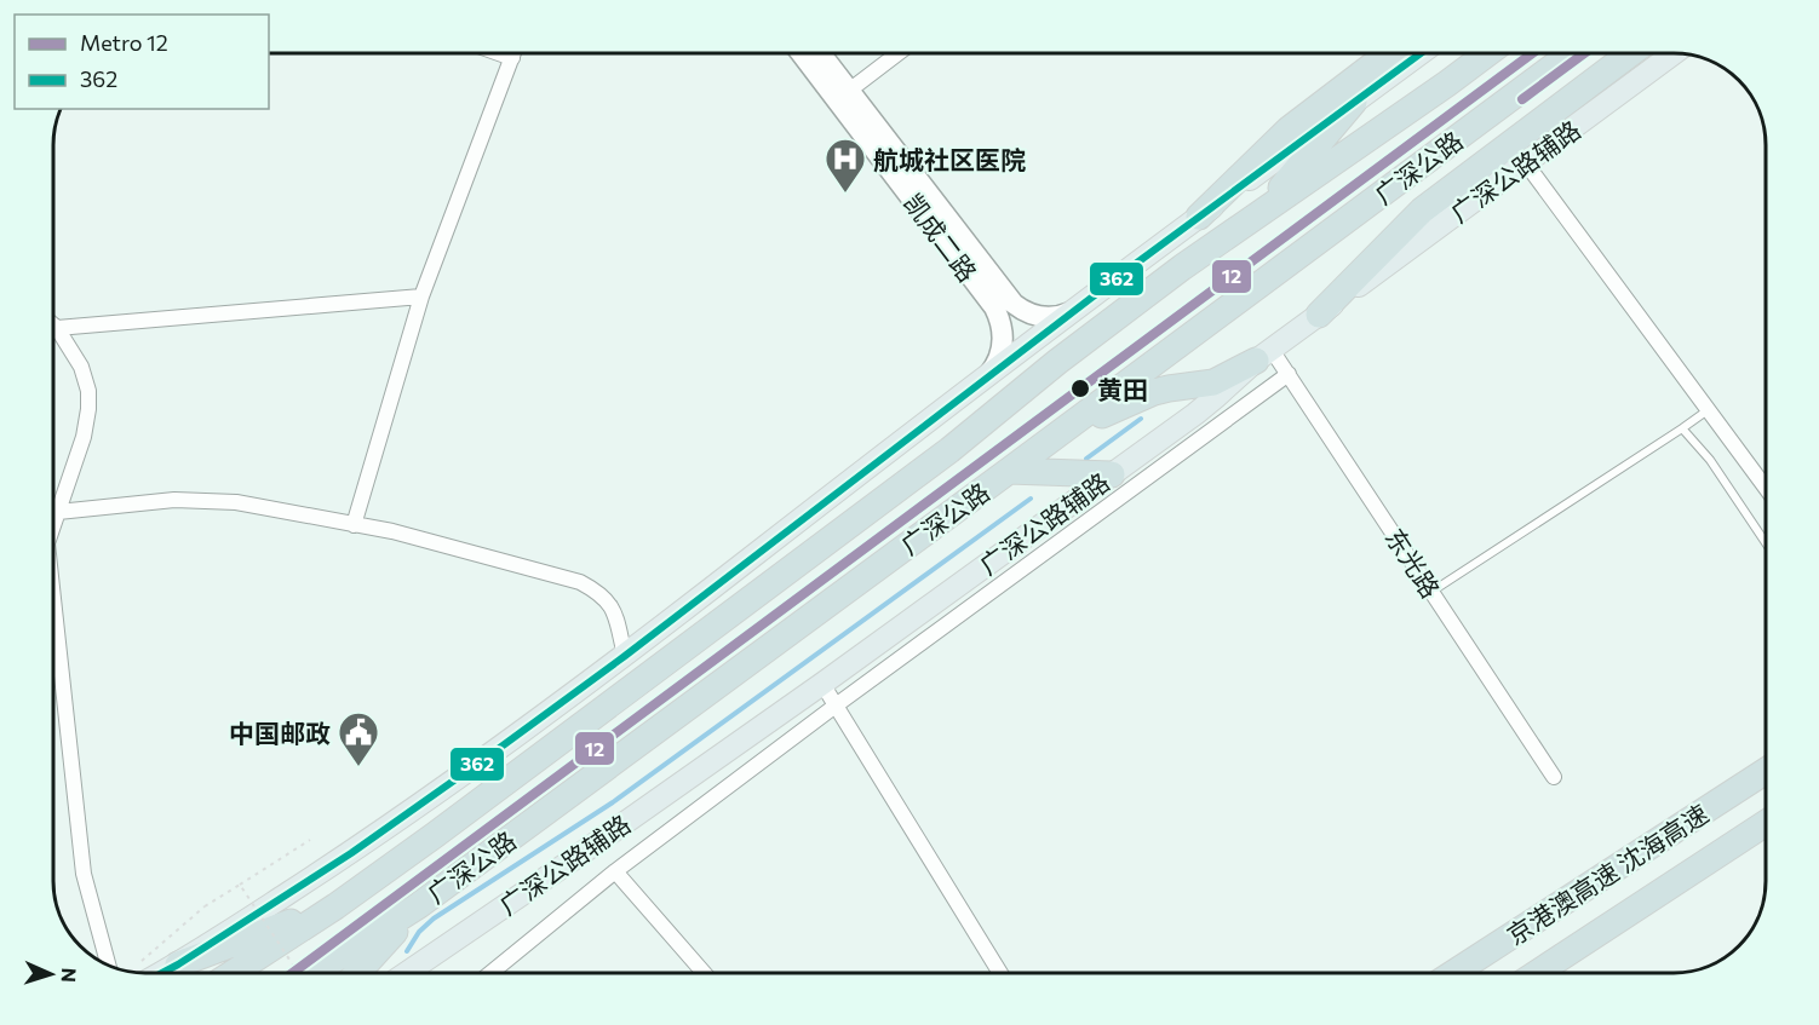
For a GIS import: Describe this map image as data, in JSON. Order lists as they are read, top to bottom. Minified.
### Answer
{"streets":{"highway":["广深公路","京港澳高速 沈海高速"],"main road":["广深公路辅路"],"street":["凯成二路","东光路"]},"crossings":[["广深公路辅路","东光路"]],"places":{"hospital":["航城社区医院"],"other":["黄田"],"public building":["中国邮政"]},"lines":["metro line 12","transit line 362"],"legend":["Metro 12","362"],"north":"right"}
